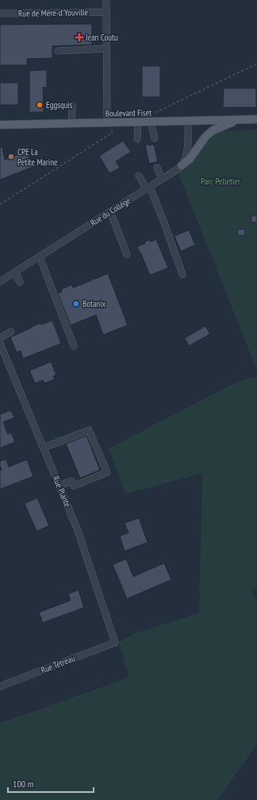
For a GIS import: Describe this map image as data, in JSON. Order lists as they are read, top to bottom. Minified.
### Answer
{"streets":{"main road":["Boulevard Fiset"],"street":["Rue de Mère-d'Youville","Rue du Collège","Rue Plante","Rue Tétreau"]},"crossings":[["Rue Plante","Rue Tétreau"]],"parks":["Parc Pelletier"],"places":{"health":["Jean Coutu"],"other":["Eggsquis","CPE La Petite Marine","Botanix"]},"scale_bar":"100 m"}
